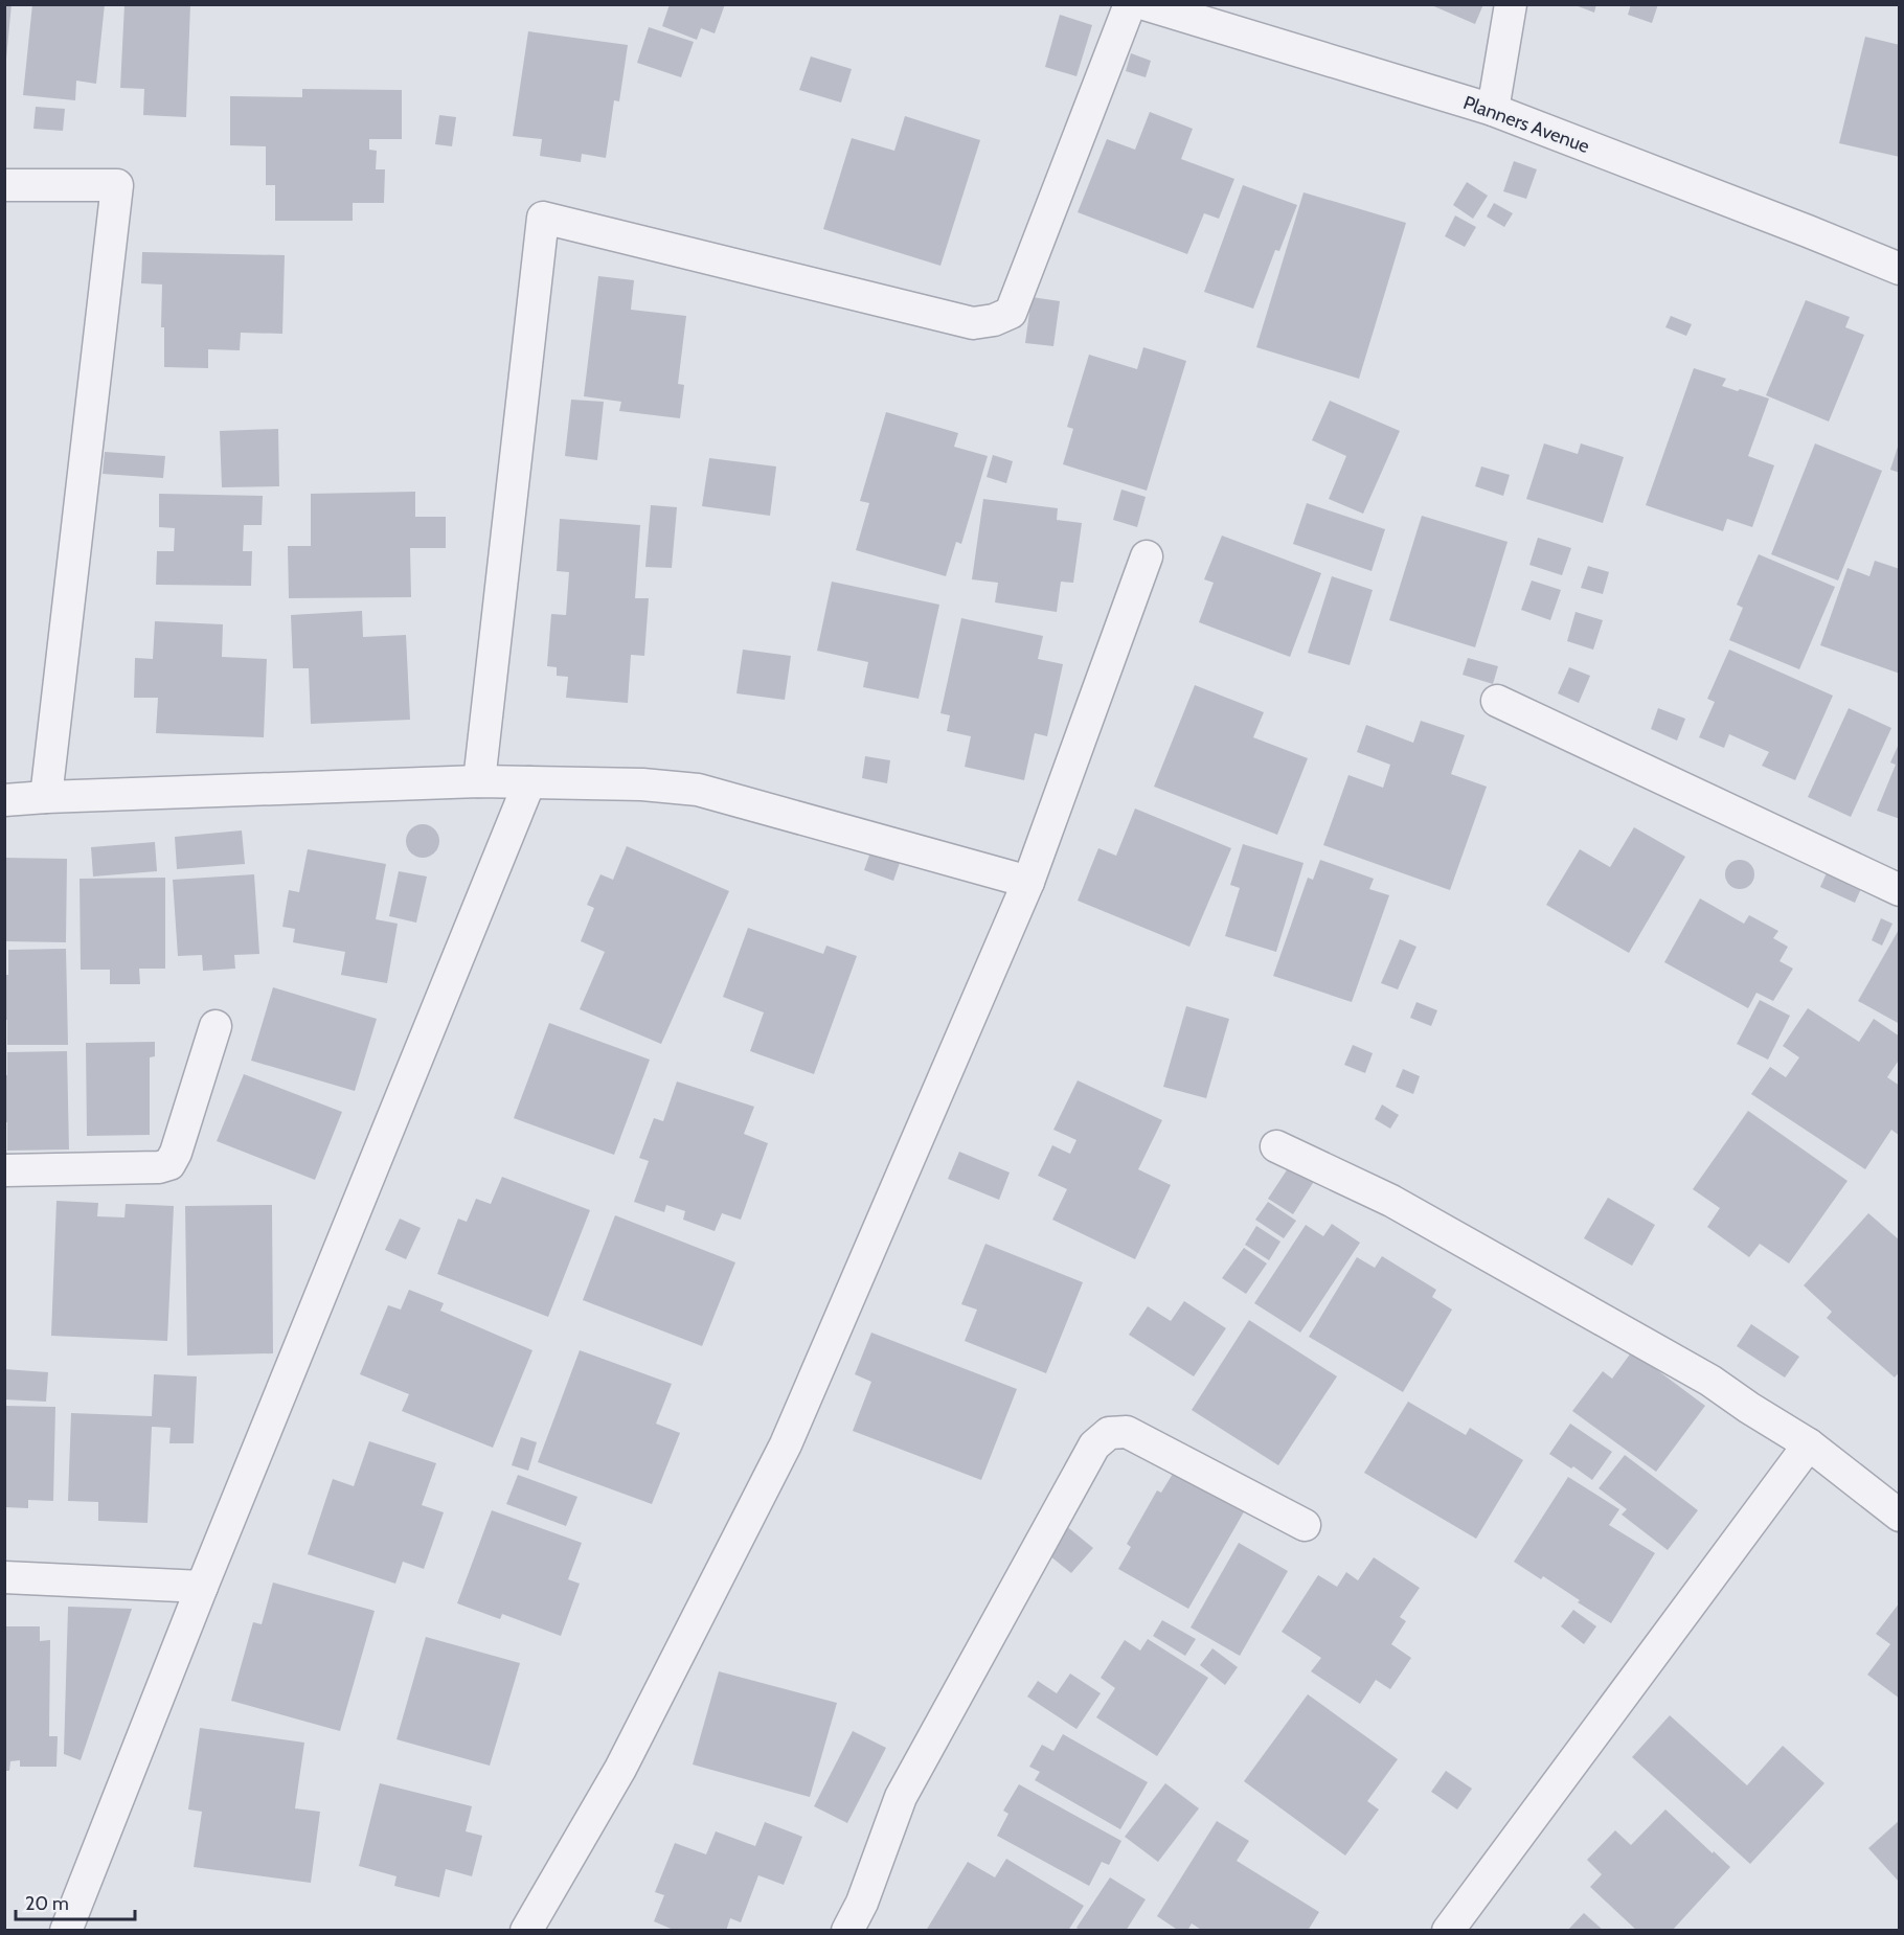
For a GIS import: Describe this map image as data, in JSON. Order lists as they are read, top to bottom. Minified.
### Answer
{"streets":{"street":["Planners Avenue"]},"scale_bar":"20 m"}
